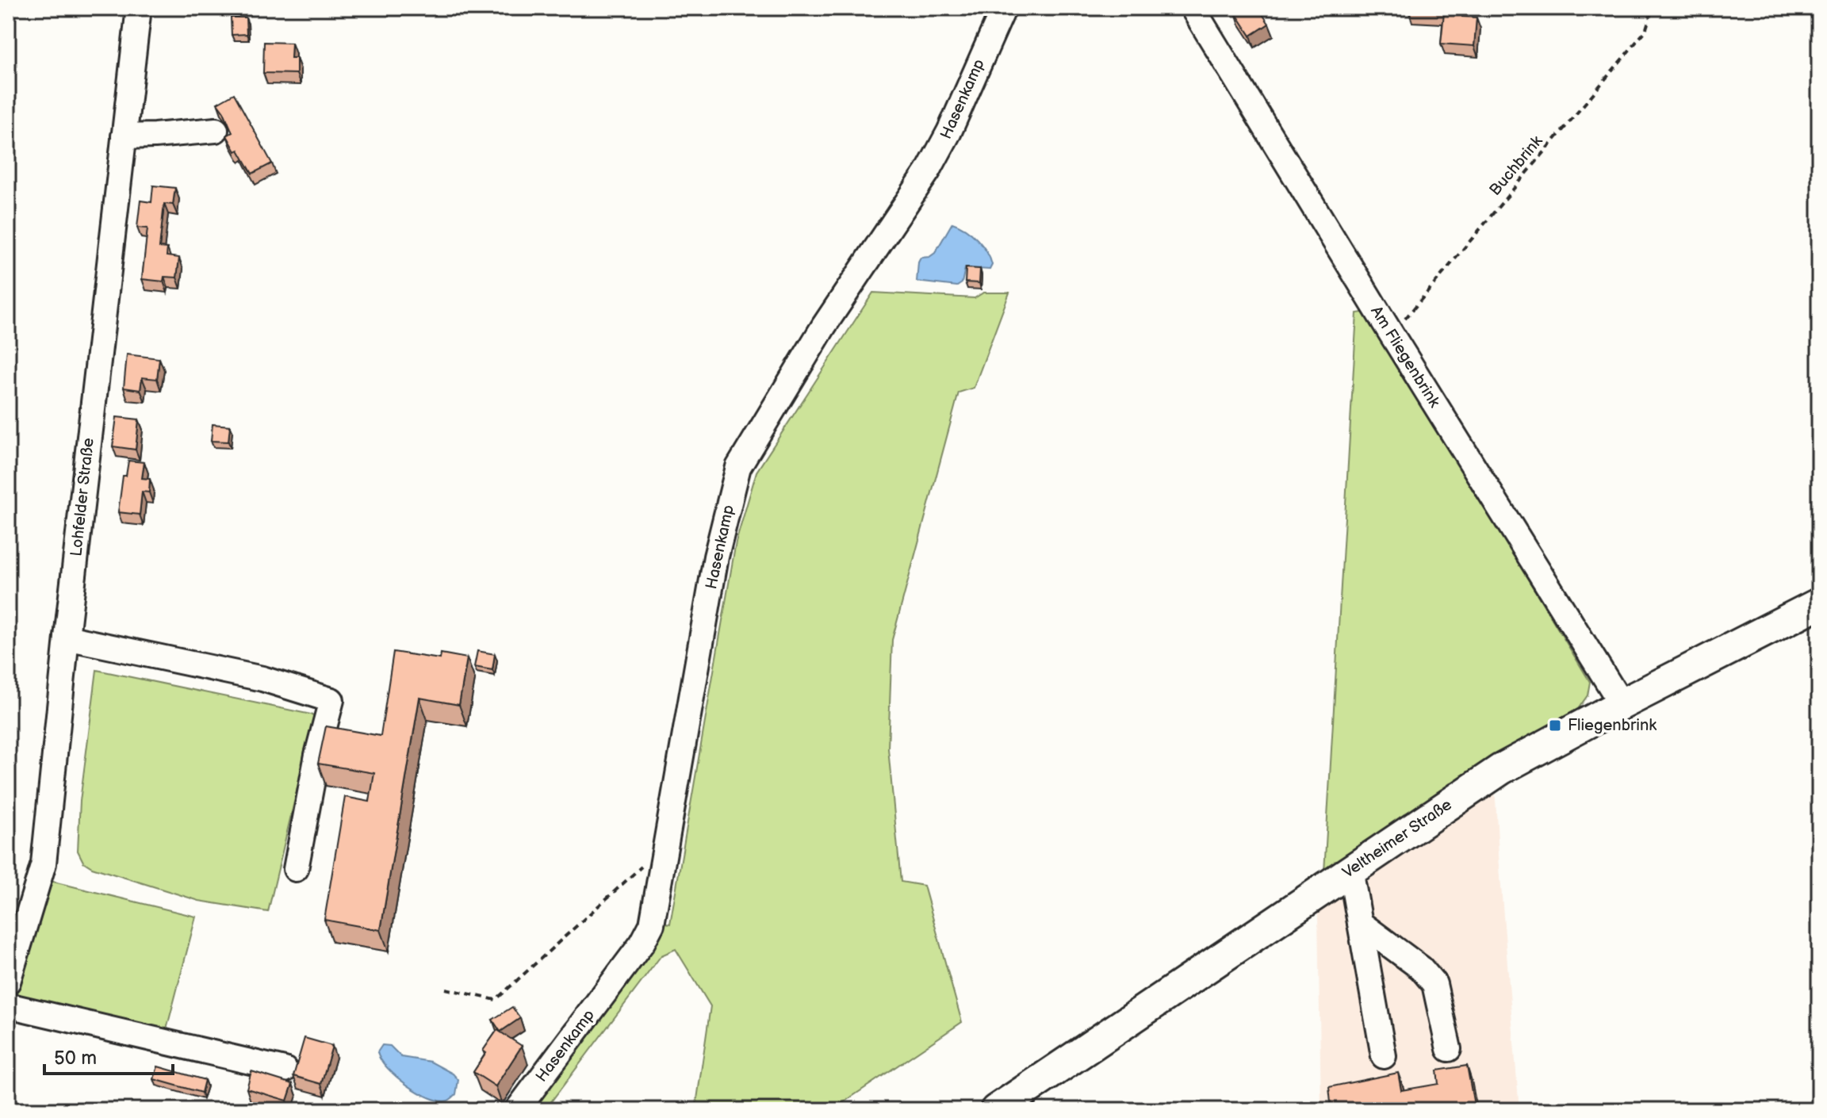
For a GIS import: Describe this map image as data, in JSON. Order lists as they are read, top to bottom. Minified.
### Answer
{"streets":{"main road":["Veltheimer Straße"],"street":["Hasenkamp","Am Fliegenbrink","Lohfelder Straße"],"path":["Buchbrink"]},"crossings":[["Buchbrink","Am Fliegenbrink"],["Am Fliegenbrink","Veltheimer Straße"]],"places":{"transit":["Fliegenbrink"]},"scale_bar":"50 m"}
